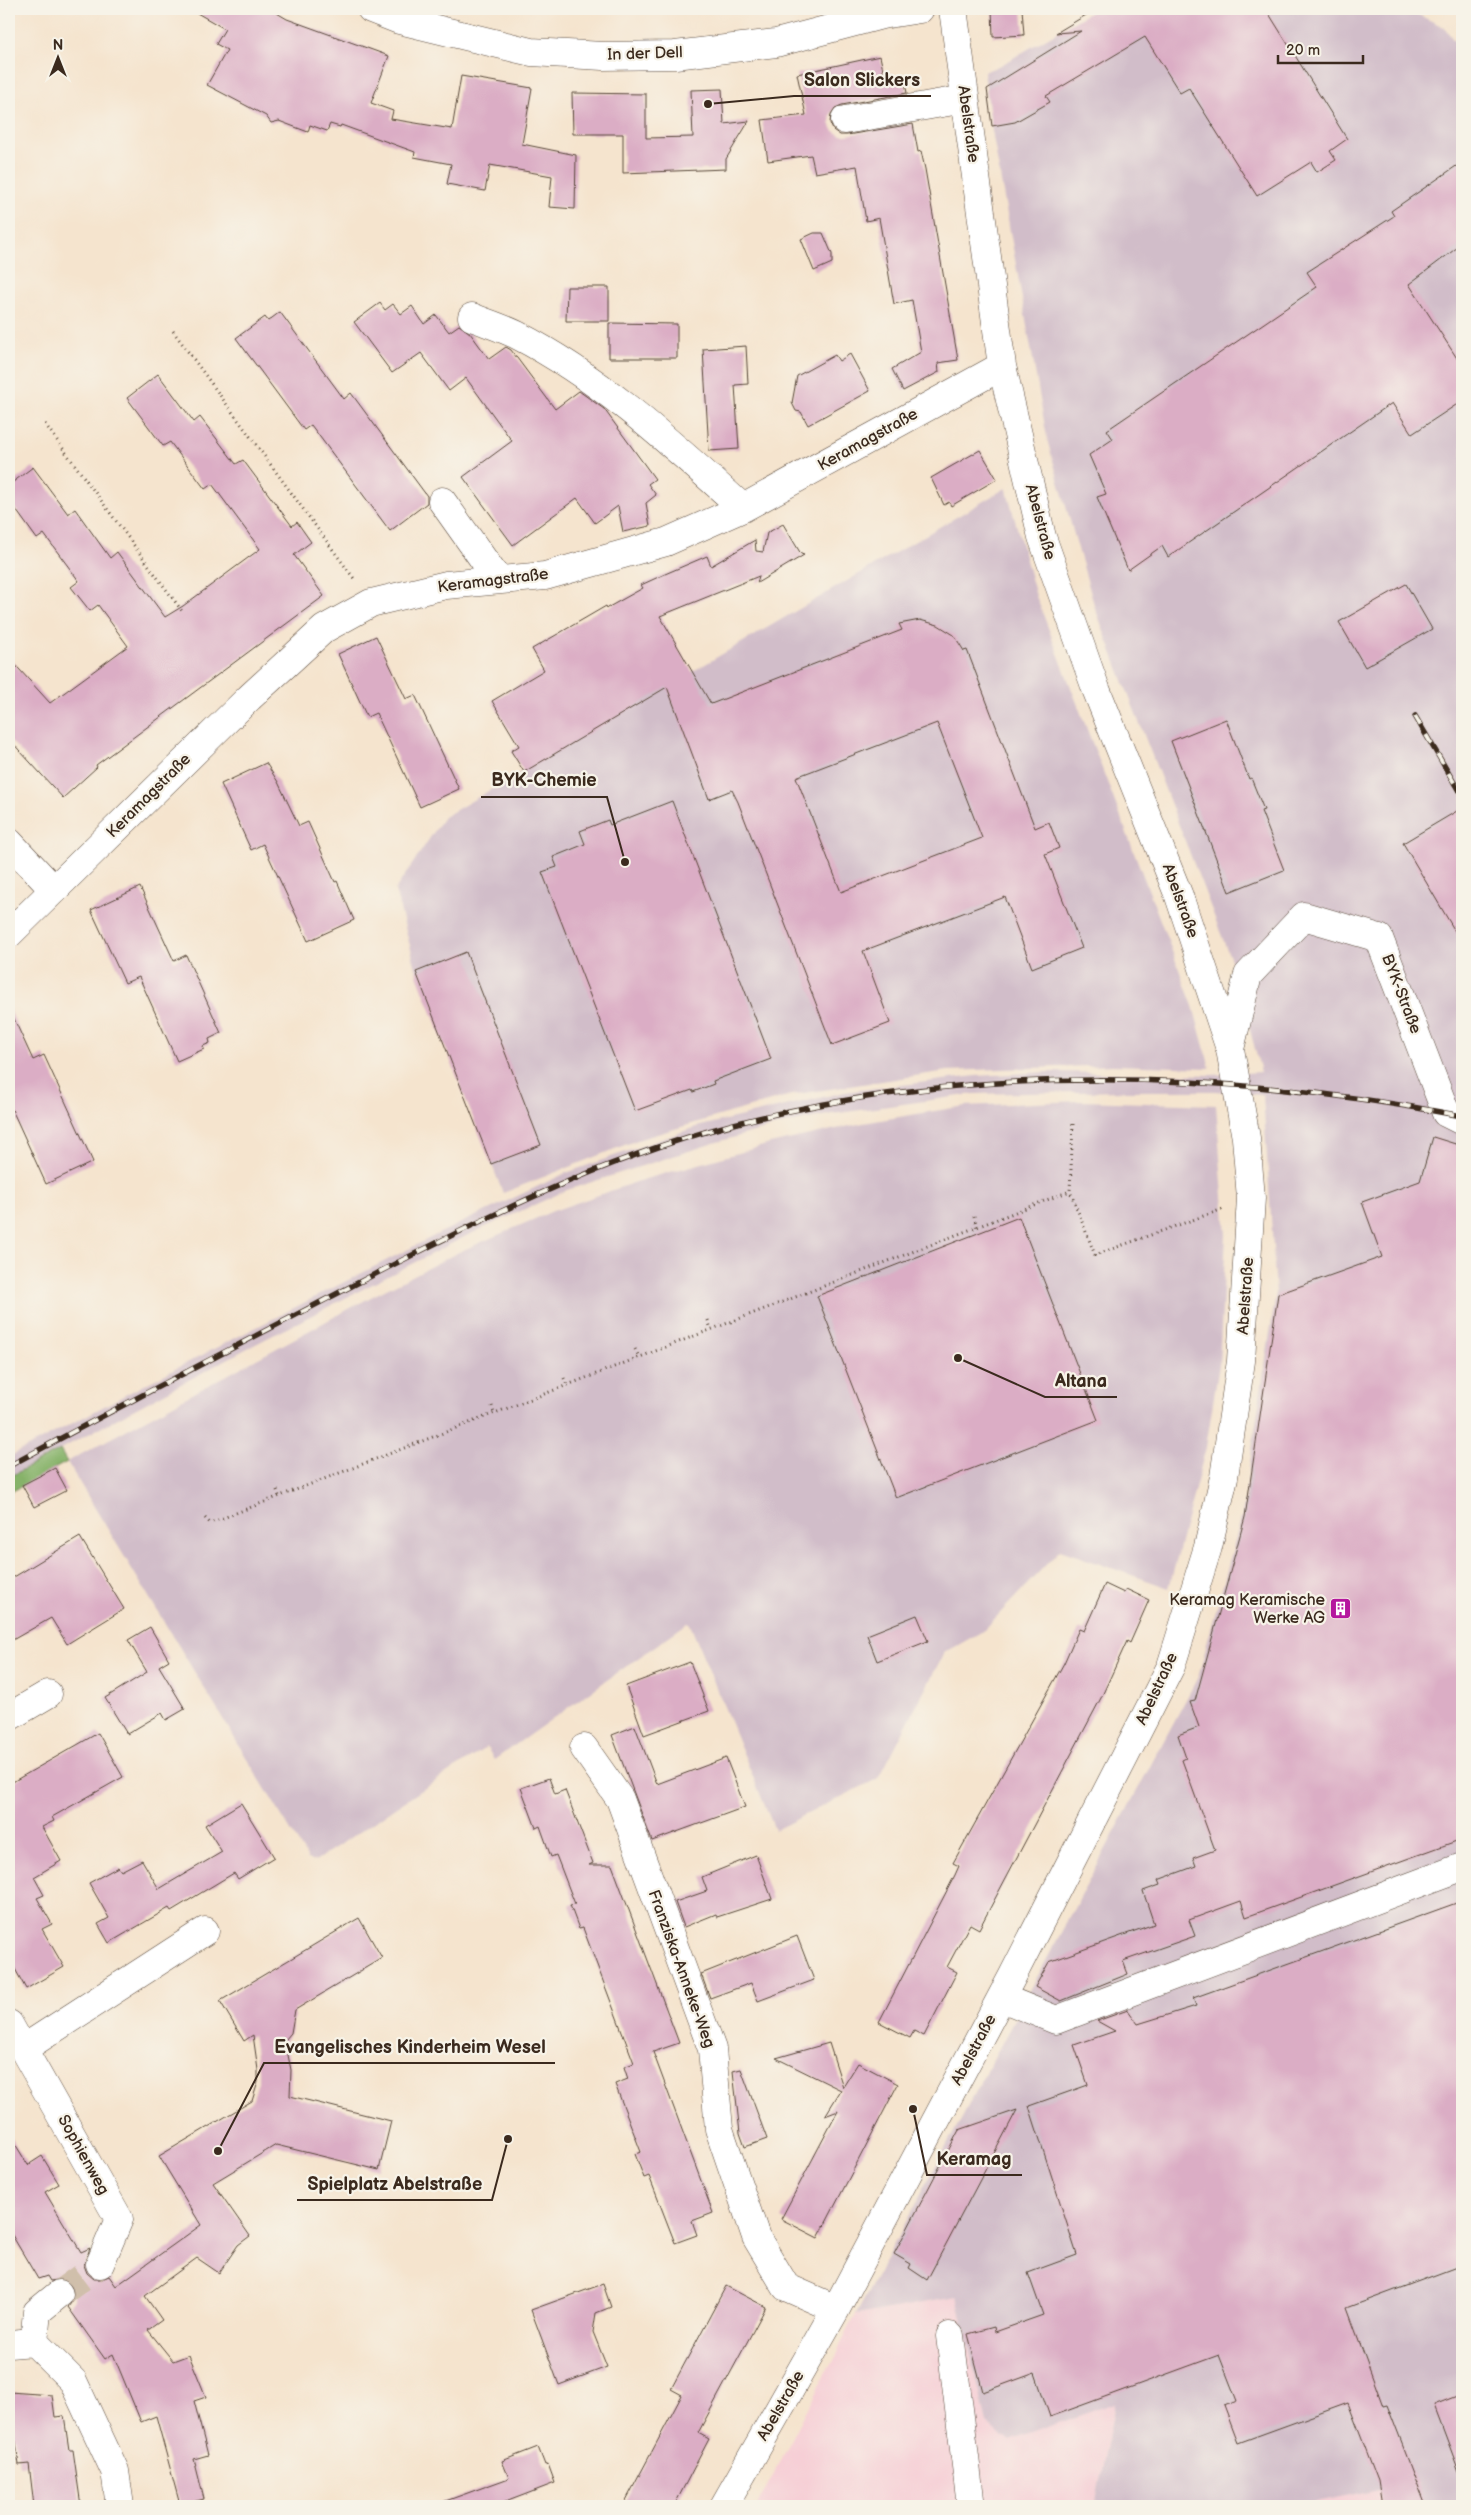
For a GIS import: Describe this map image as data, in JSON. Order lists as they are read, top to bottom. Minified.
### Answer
{"streets":{"street":["In der Dell","Abelstraße","Keramagstraße","BYK-Straße","Franziska-Anneke-Weg","Sophienweg"]},"crossings":[["Abelstraße","Keramagstraße"],["Abelstraße","BYK-Straße"],["Abelstraße","Franziska-Anneke-Weg"]],"places":{"other":["Salon Slickers","BYK-Chemie","Altana","Keramag","Spielplatz Abelstraße","Evangelisches Kinderheim Wesel"],"building":["Keramag Keramische Werke AG"]},"scale_bar":"20 m","north":"top"}
